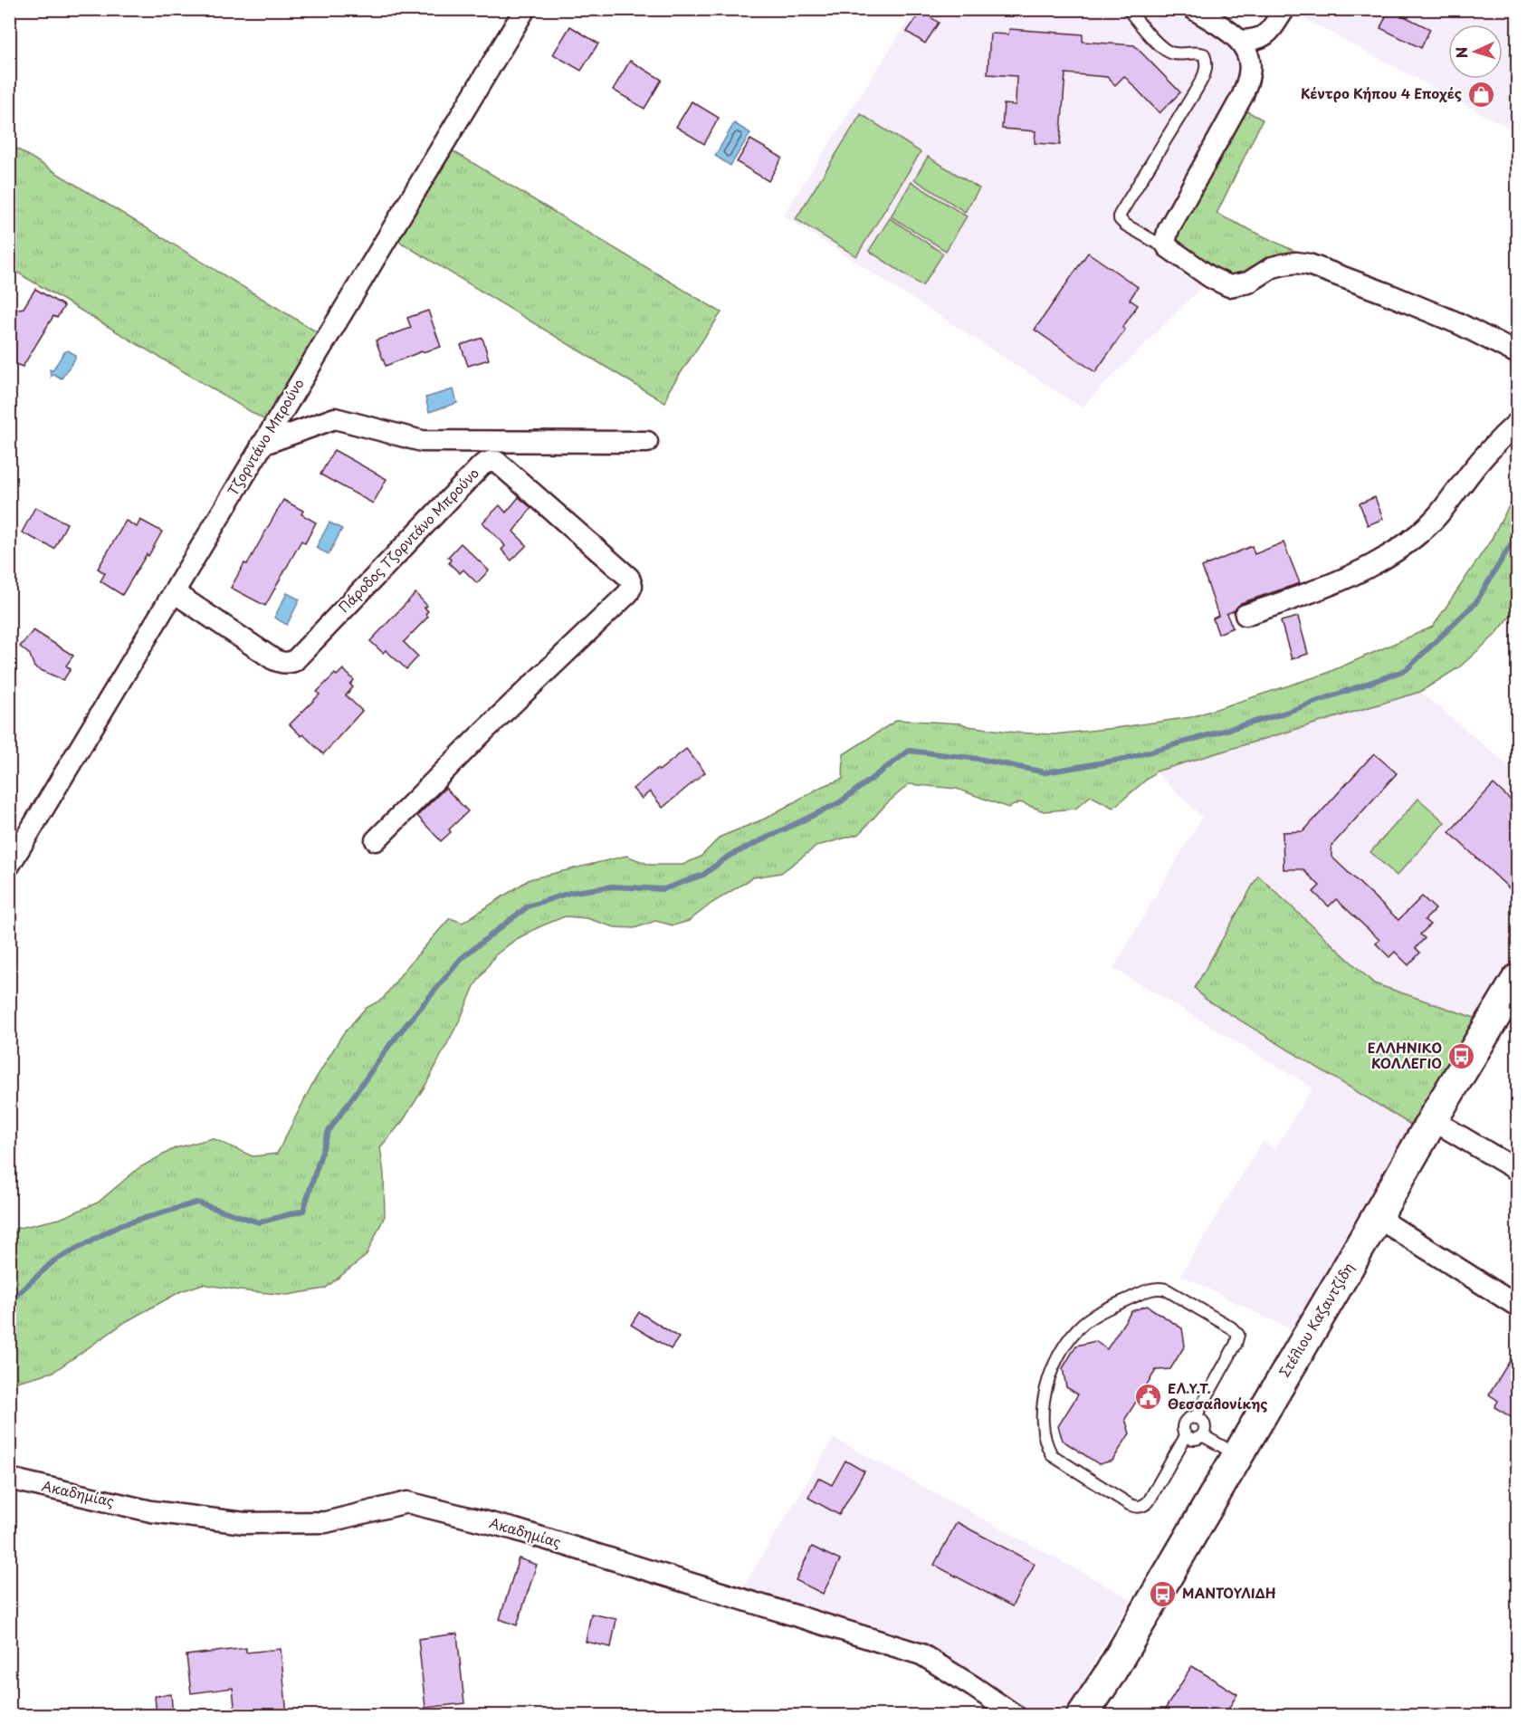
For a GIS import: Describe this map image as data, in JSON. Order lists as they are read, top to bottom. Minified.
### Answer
{"streets":{"main road":["Στέλιου Καζαντζίδη"],"street":["Τζορντάνο Μπρούνο","Πάροδος Τζορντάνο Μπρούνο","Ακαδημίας"]},"crossings":[["Τζορντάνο Μπρούνο","Πάροδος Τζορντάνο Μπρούνο"]],"places":{"shop":["Κέντρο Κήπου 4 Εποχές"],"bus stop":["ΕΛΛΗΝΙΚΟ ΚΟΛΛΕΓΙΟ","ΜΑΝΤΟΥΛΙΔΗ"],"public building":["ΕΛ.Υ.Τ. Θεσσαλονίκης"]},"north":"left"}
